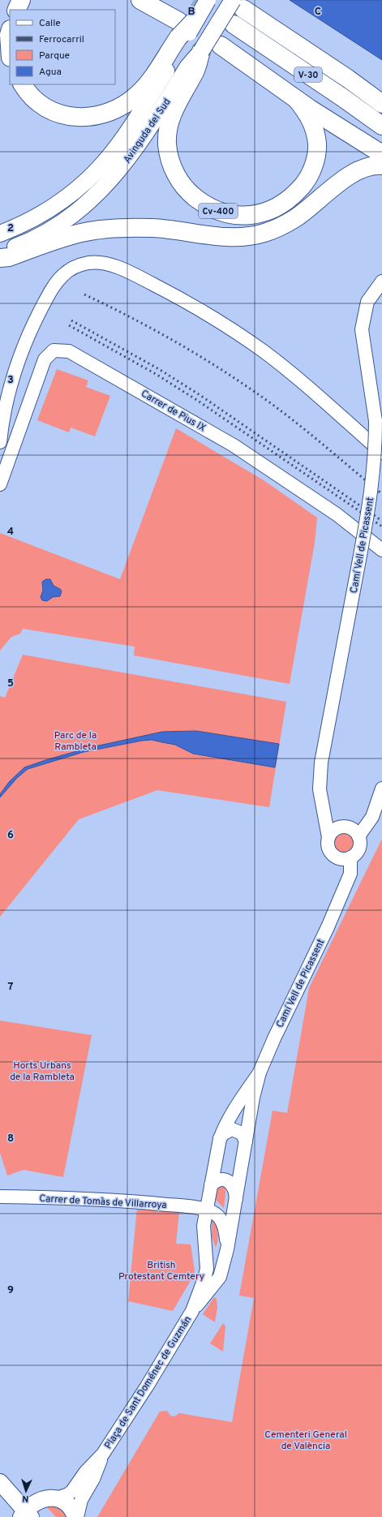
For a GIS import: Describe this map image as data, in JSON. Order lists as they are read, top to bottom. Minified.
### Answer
{"streets":{"highway":["V-30","Cv-400"],"main road":["Avinguda del Sud"],"street":["Carrer de Pius IX","Camí Vell de Picassent","Carrer de Tomàs de Villarroya","Plaça de Sant Doménec de Guzmán"]},"crossings":[["V-30","Avinguda del Sud"],["Avinguda del Sud","Cv-400"],["Camí Vell de Picassent","Plaça de Sant Doménec de Guzmán"],["Carrer de Tomàs de Villarroya","Plaça de Sant Doménec de Guzmán"]],"parks":["Parc de la Rambleta","Horts Urbans de la Rambleta","British Protestant Cemtery","Cementeri General de València"],"legend":["Calle","Ferrocarril","Parque","Agua"],"north":"bottom","grid":{"columns":["B","C"],"rows":["2","3","4","5","6","7","8","9"]}}
